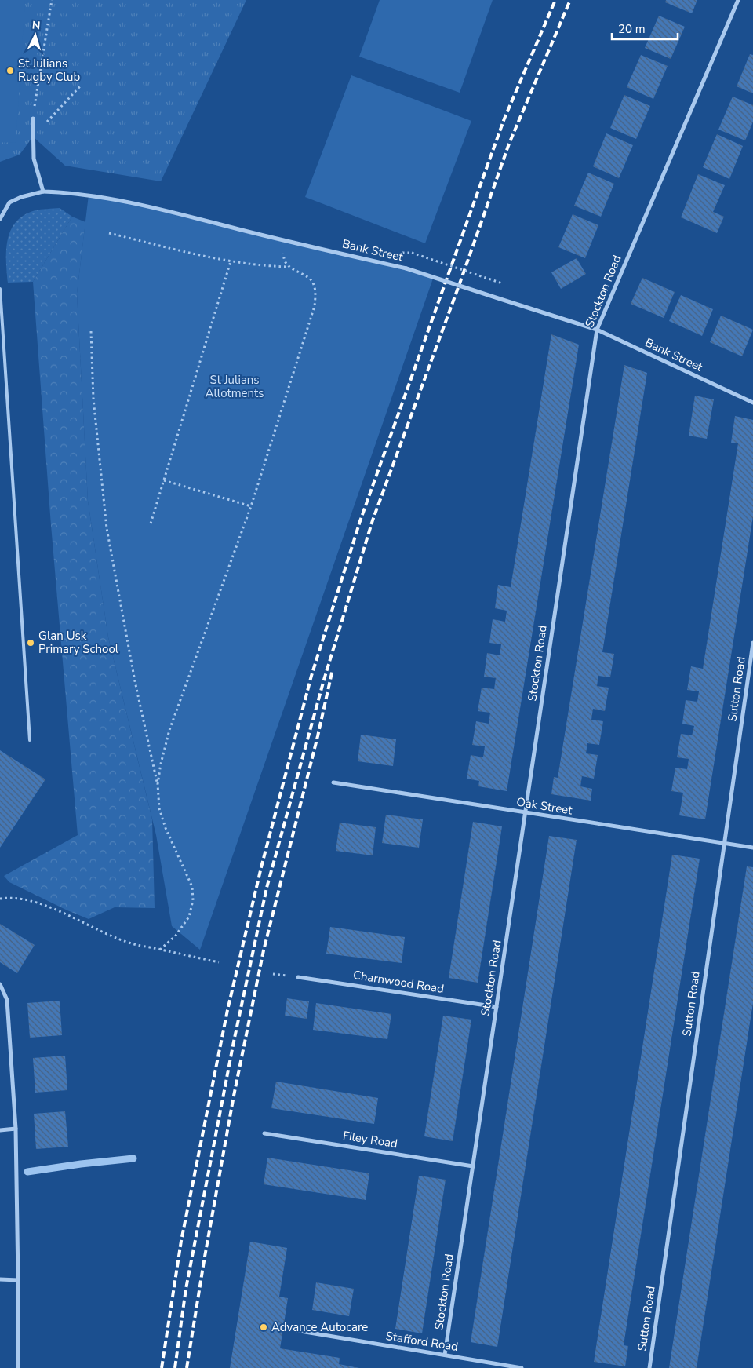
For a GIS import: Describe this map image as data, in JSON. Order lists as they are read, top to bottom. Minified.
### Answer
{"streets":{"street":["Bank Street","Stockton Road","Sutton Road","Oak Street","Charnwood Road","Filey Road","Stafford Road"]},"crossings":[["Bank Street","Stockton Road"],["Stockton Road","Oak Street"],["Stockton Road","Charnwood Road"],["Stockton Road","Filey Road"],["Stockton Road","Stafford Road"],["Sutton Road","Oak Street"]],"parks":["St Julians Allotments"],"places":["St Julians Rugby Club","Glan Usk Primary School","Advance Autocare"],"scale_bar":"20 m","north":"top"}
